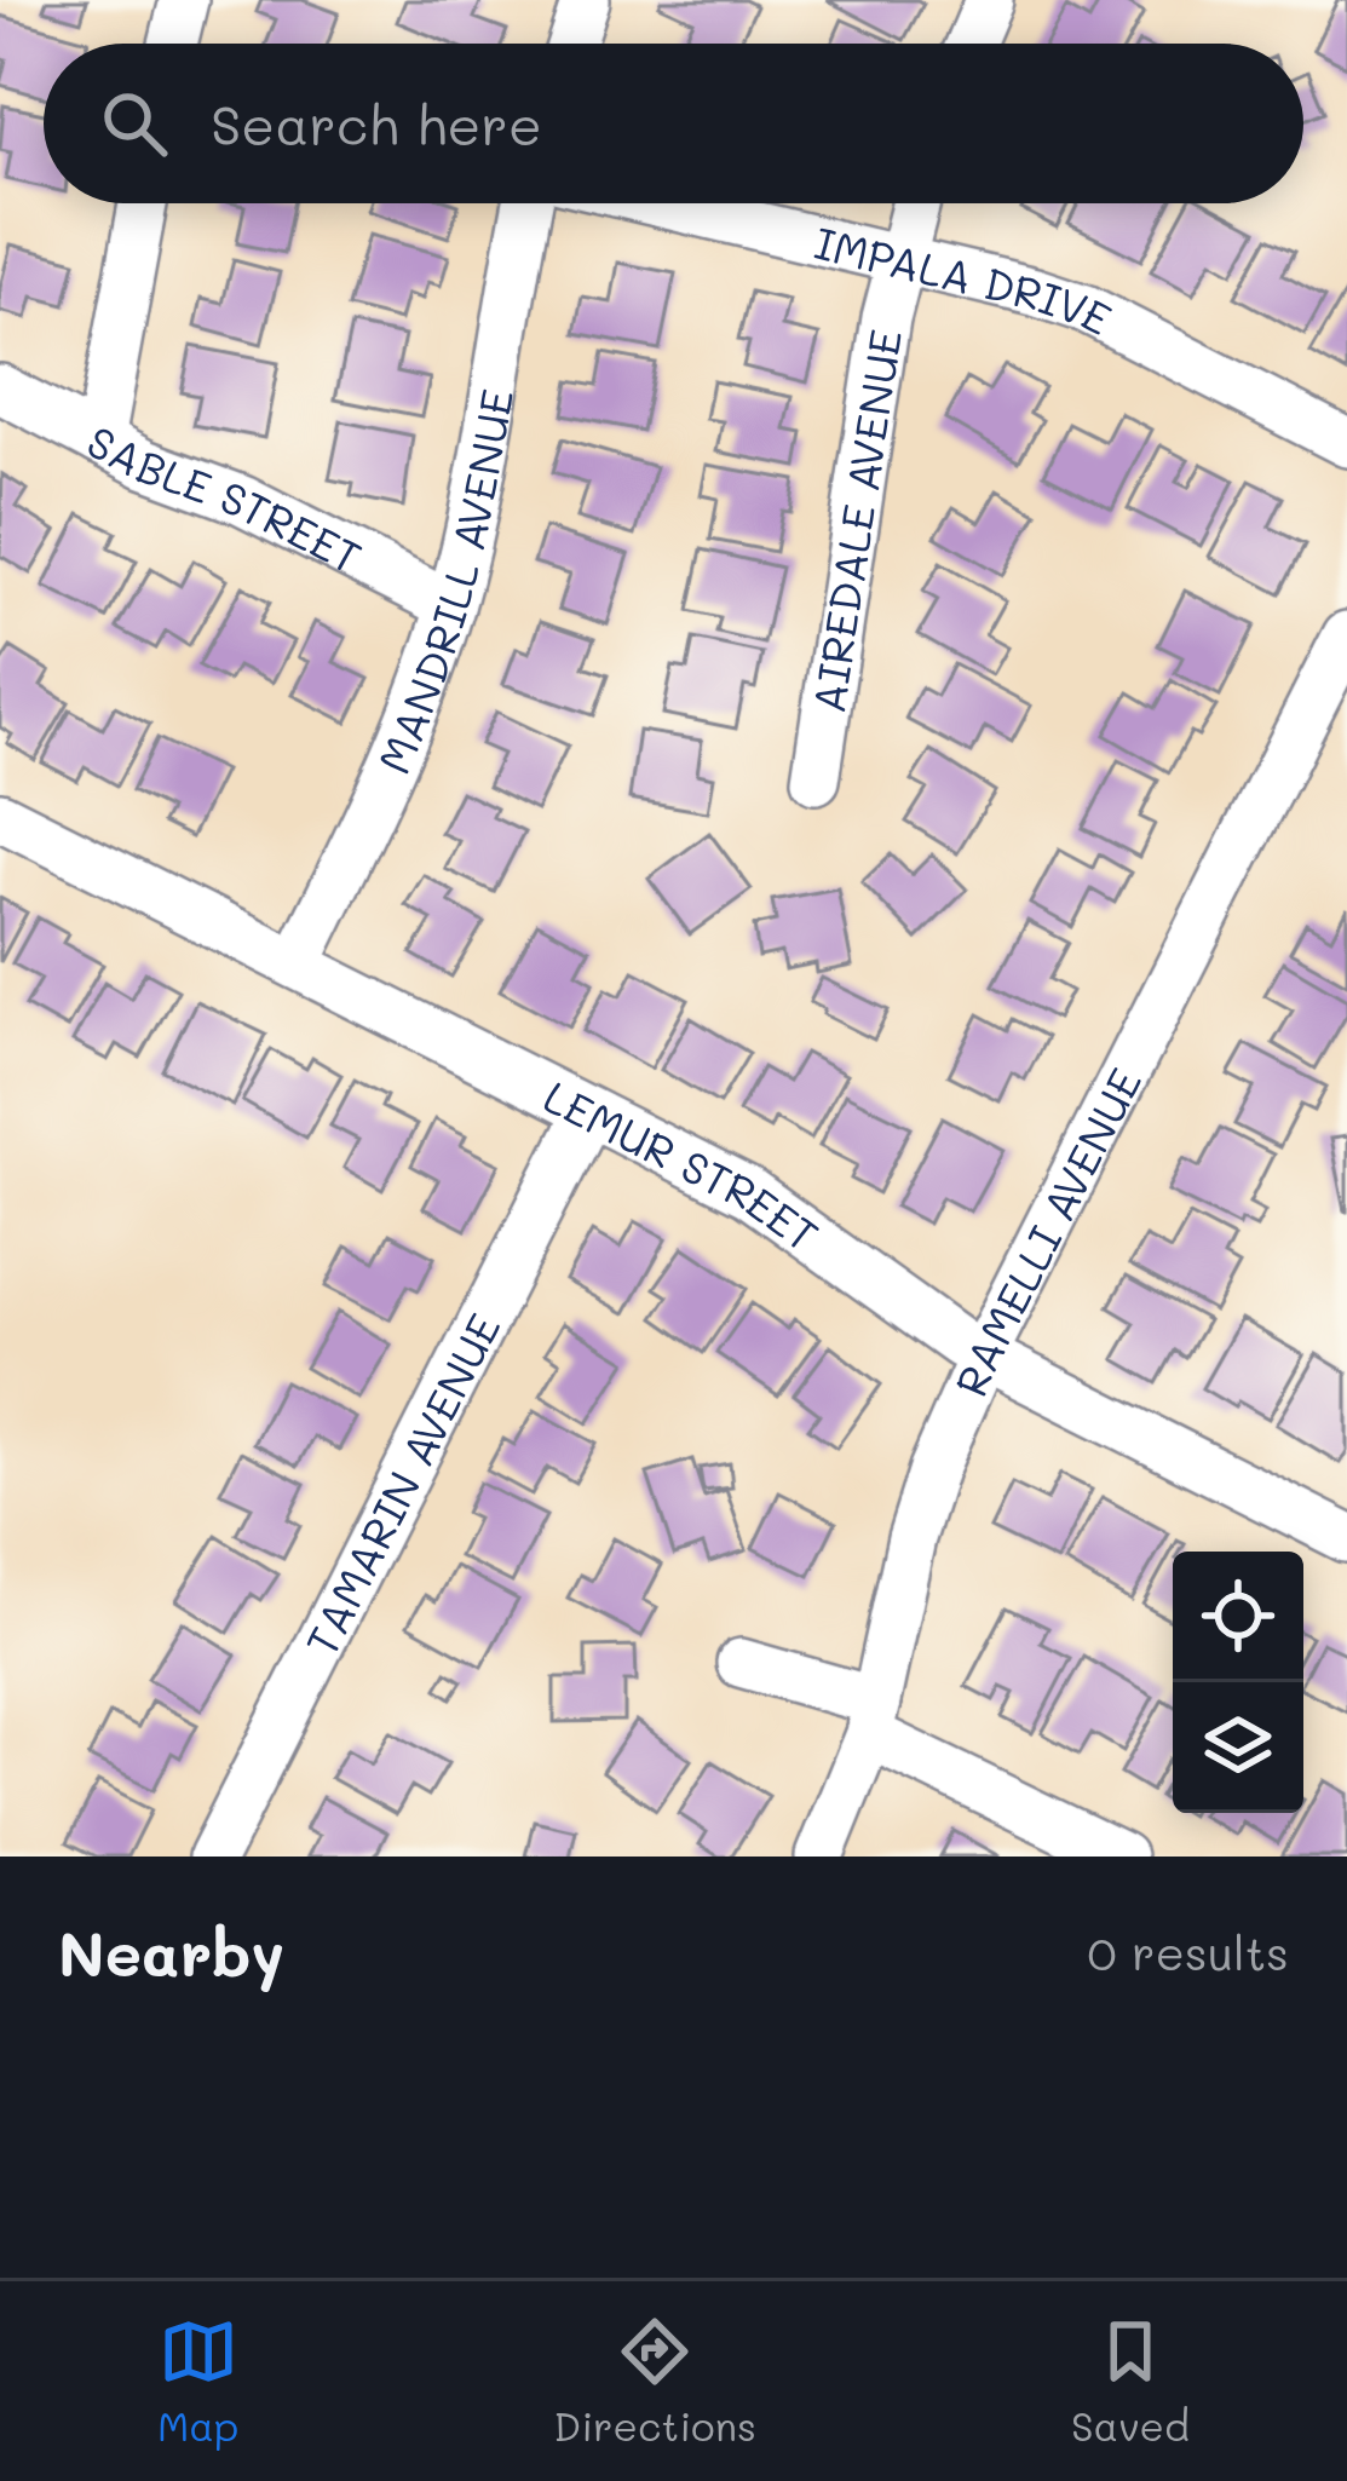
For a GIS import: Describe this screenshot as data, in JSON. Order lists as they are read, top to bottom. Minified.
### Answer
{"streets":{"street":["IMPALA DRIVE","SABLE STREET","AIREDALE AVENUE","MANDRILL AVENUE","LEMUR STREET","RAMELLI AVENUE","TAMARIN AVENUE"]},"crossings":[["IMPALA DRIVE","AIREDALE AVENUE"],["SABLE STREET","MANDRILL AVENUE"],["MANDRILL AVENUE","LEMUR STREET"],["LEMUR STREET","RAMELLI AVENUE"],["LEMUR STREET","TAMARIN AVENUE"]],"page":{"search":"Search here","heading":["Nearby","0 results"],"nav":["Map","Directions","Saved"]}}
